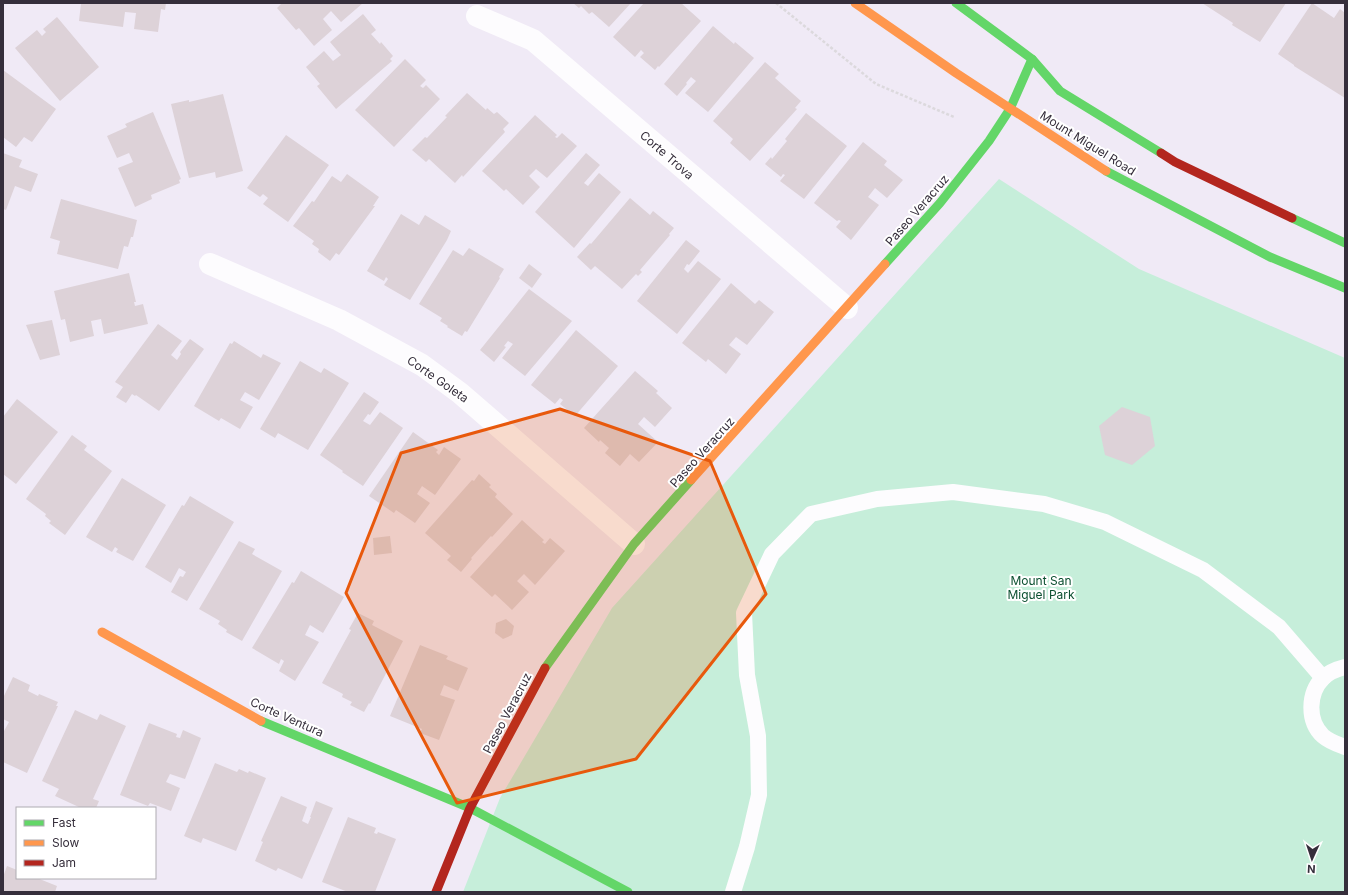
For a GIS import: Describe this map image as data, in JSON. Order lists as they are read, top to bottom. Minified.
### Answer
{"streets":{"street":["Mount Miguel Road","Corte Trova","Paseo Veracruz","Corte Goleta","Corte Ventura"]},"crossings":[["Mount Miguel Road","Paseo Veracruz"],["Corte Trova","Paseo Veracruz"],["Paseo Veracruz","Corte Goleta"],["Paseo Veracruz","Corte Ventura"]],"parks":["Mount San Miguel Park"],"legend":["Fast","Slow","Jam"],"north":"bottom"}
